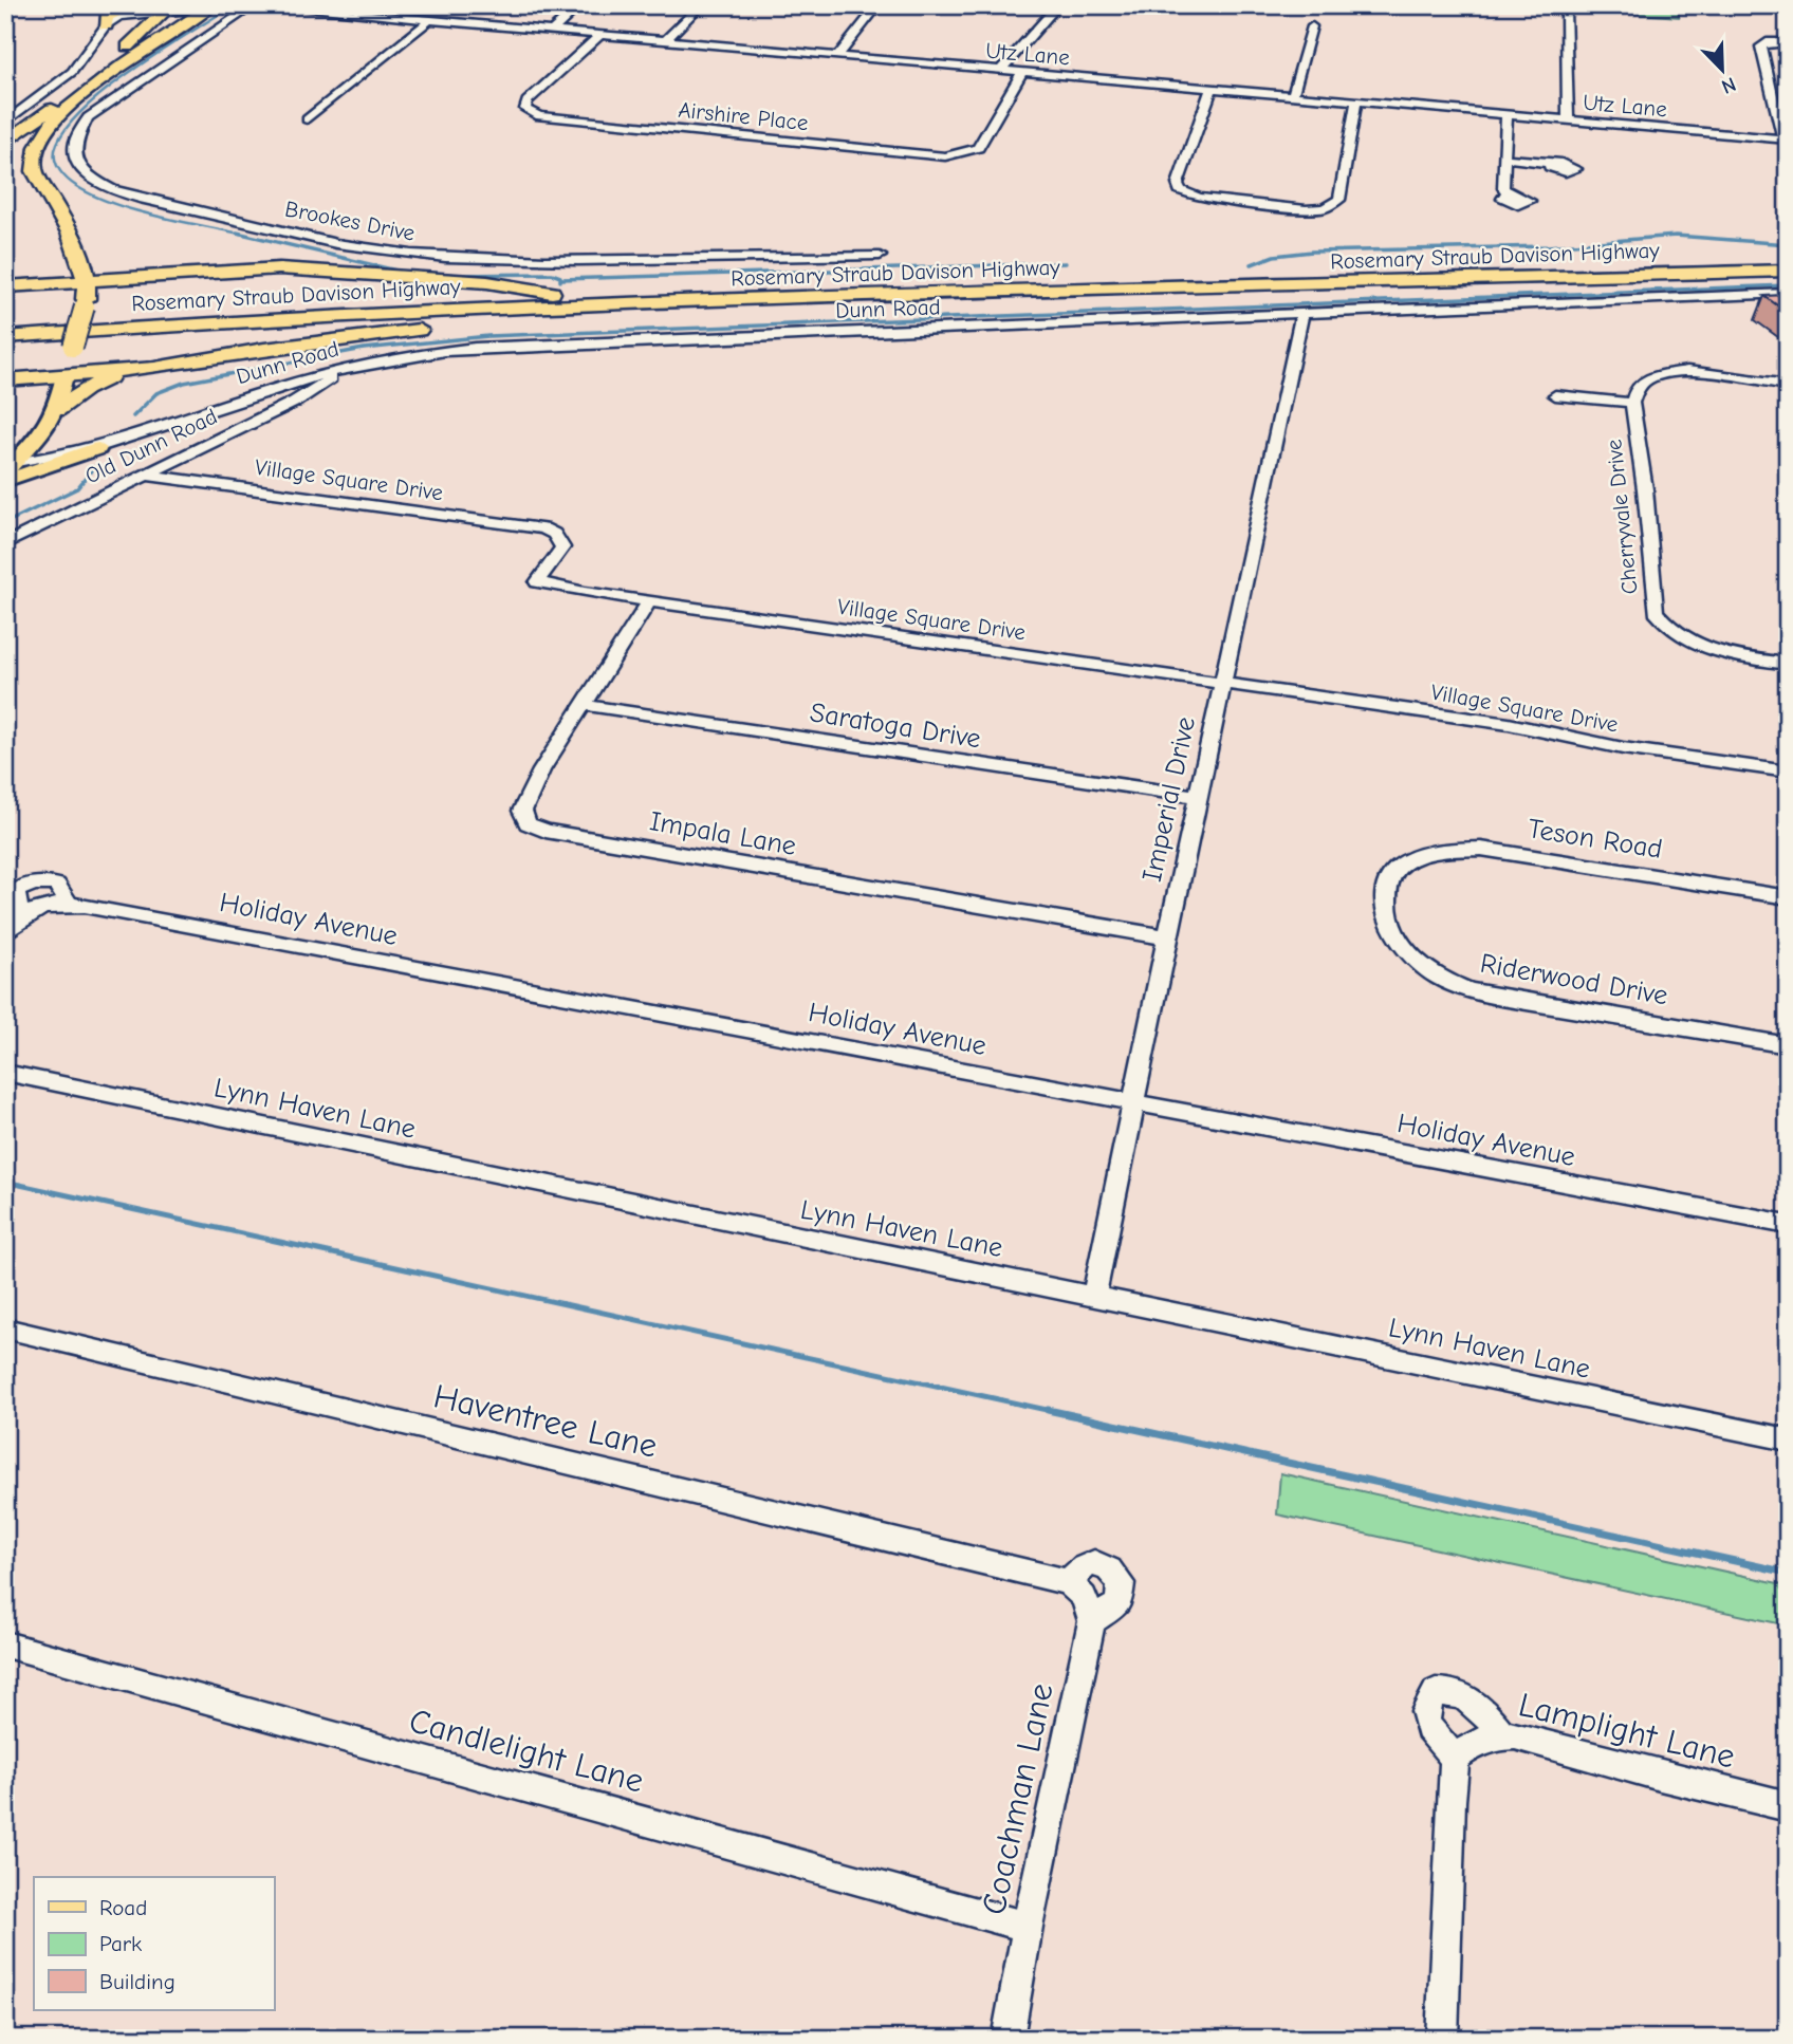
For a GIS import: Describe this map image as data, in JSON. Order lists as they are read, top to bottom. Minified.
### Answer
{"streets":{"highway":["Rosemary Straub Davison Highway"],"street":["Utz Lane","Airshire Place","Brookes Drive","Dunn Road","Old Dunn Road","Village Square Drive","Cherryvale Drive","Saratoga Drive","Imperial Drive","Impala Lane","Teson Road","Holiday Avenue","Riderwood Drive","Lynn Haven Lane","Haventree Lane","Lamplight Lane","Candlelight Lane","Coachman Lane"]},"crossings":[["Utz Lane","Airshire Place"],["Dunn Road","Old Dunn Road"],["Dunn Road","Imperial Drive"],["Old Dunn Road","Village Square Drive"],["Village Square Drive","Imperial Drive"],["Village Square Drive","Impala Lane"],["Saratoga Drive","Imperial Drive"],["Saratoga Drive","Impala Lane"],["Imperial Drive","Impala Lane"],["Imperial Drive","Holiday Avenue"],["Imperial Drive","Lynn Haven Lane"],["Teson Road","Riderwood Drive"],["Candlelight Lane","Coachman Lane"]],"legend":["Road","Park","Building"],"north":"bottom right"}
